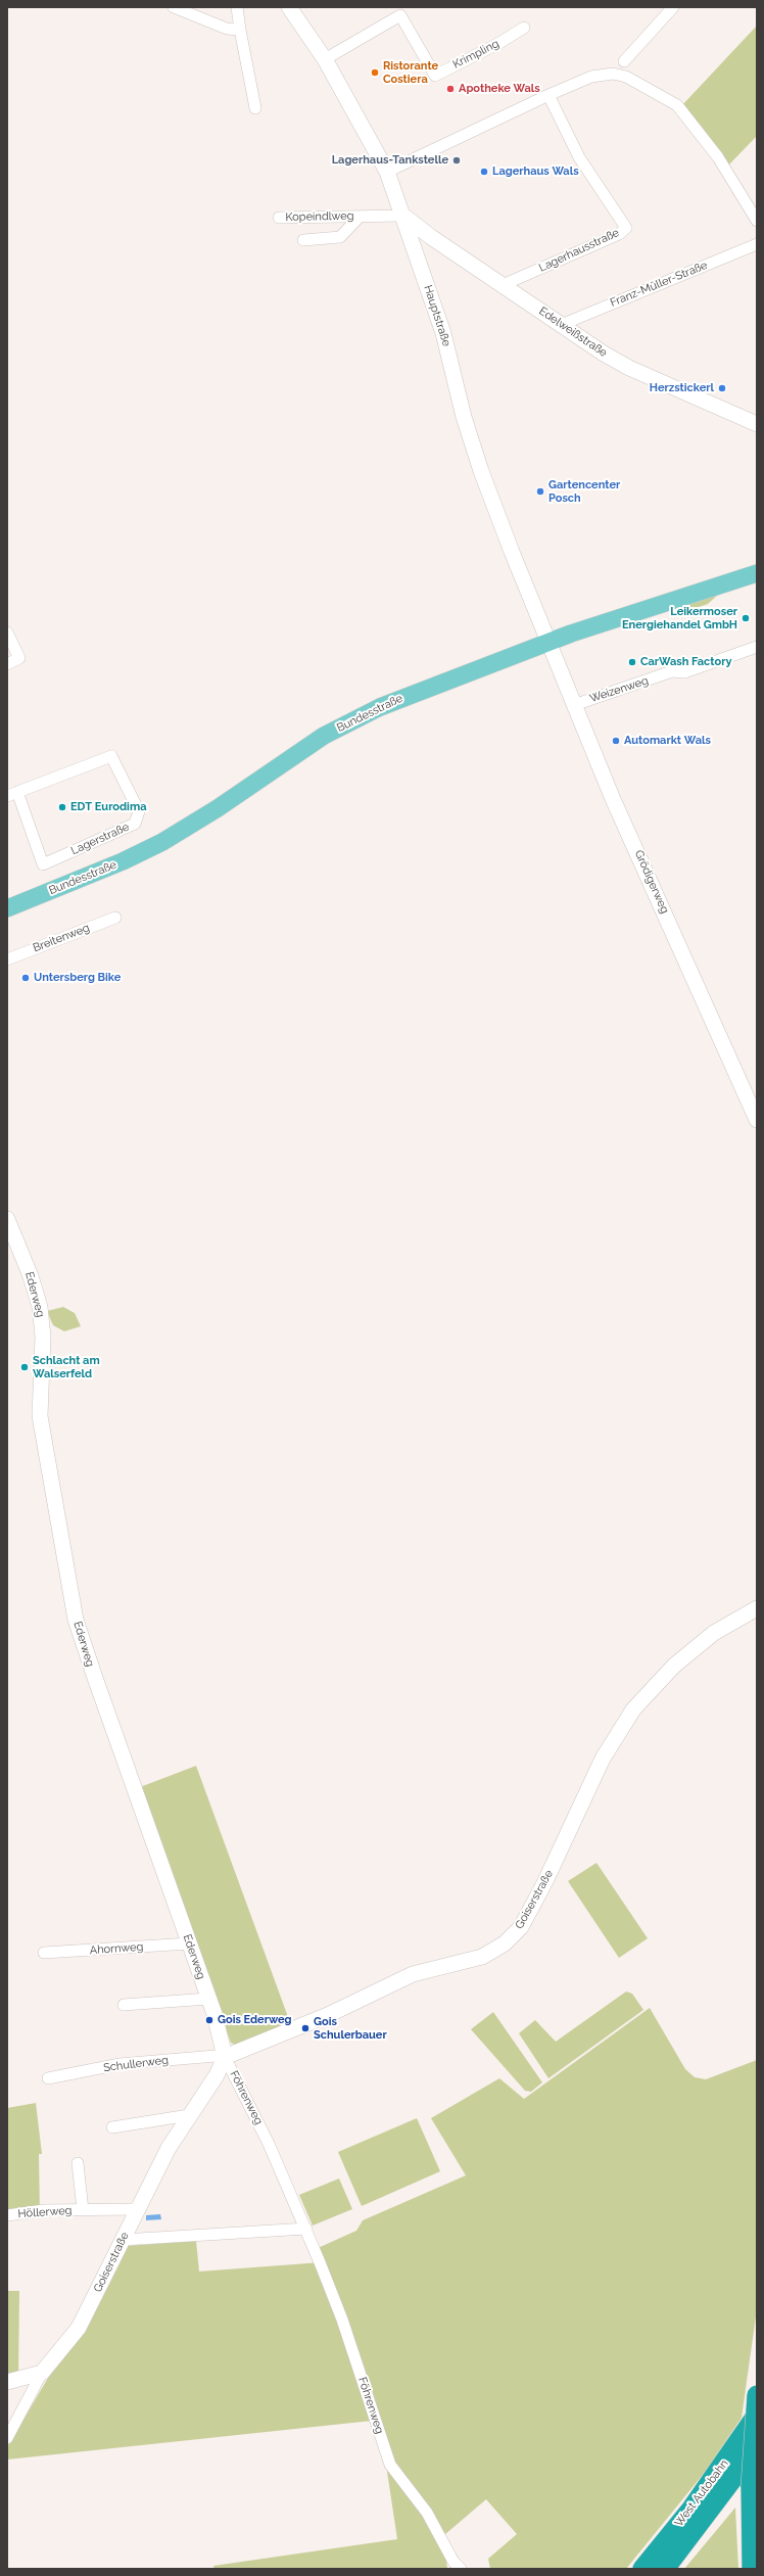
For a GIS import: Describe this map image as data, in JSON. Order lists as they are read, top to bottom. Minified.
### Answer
{"streets":{"highway":["West Autobahn"],"main road":["Bundesstraße"],"street":["Krimpling","Kopeindlweg","Lagerhausstraße","Franz-Müller-Straße","Hauptstraße","Edelweißstraße","Weizenweg","Lagerstraße","Grödigerweg","Breitenweg","Ederweg","Goiserstraße","Ahornweg","Schullerweg","Föhrenweg","Höllerweg"]},"crossings":[["Krimpling","Hauptstraße"],["Kopeindlweg","Hauptstraße"],["Kopeindlweg","Edelweißstraße"],["Lagerhausstraße","Edelweißstraße"],["Franz-Müller-Straße","Edelweißstraße"],["Hauptstraße","Edelweißstraße"],["Hauptstraße","Bundesstraße"],["Hauptstraße","Grödigerweg"],["Weizenweg","Grödigerweg"],["Bundesstraße","Grödigerweg"],["Ederweg","Goiserstraße"],["Ederweg","Ahornweg"],["Ederweg","Schullerweg"],["Ederweg","Föhrenweg"],["Goiserstraße","Schullerweg"],["Goiserstraße","Föhrenweg"],["Goiserstraße","Höllerweg"],["Schullerweg","Föhrenweg"]],"places":["Ristorante Costiera","Apotheke Wals","Lagerhaus-Tankstelle","Lagerhaus Wals","Herzstickerl","Gartencenter Posch","Leikermoser Energiehandel GmbH","CarWash Factory","Automarkt Wals","EDT Eurodima","Untersberg Bike","Schlacht am Walserfeld","Gois Ederweg","Gois Schulerbauer"]}
